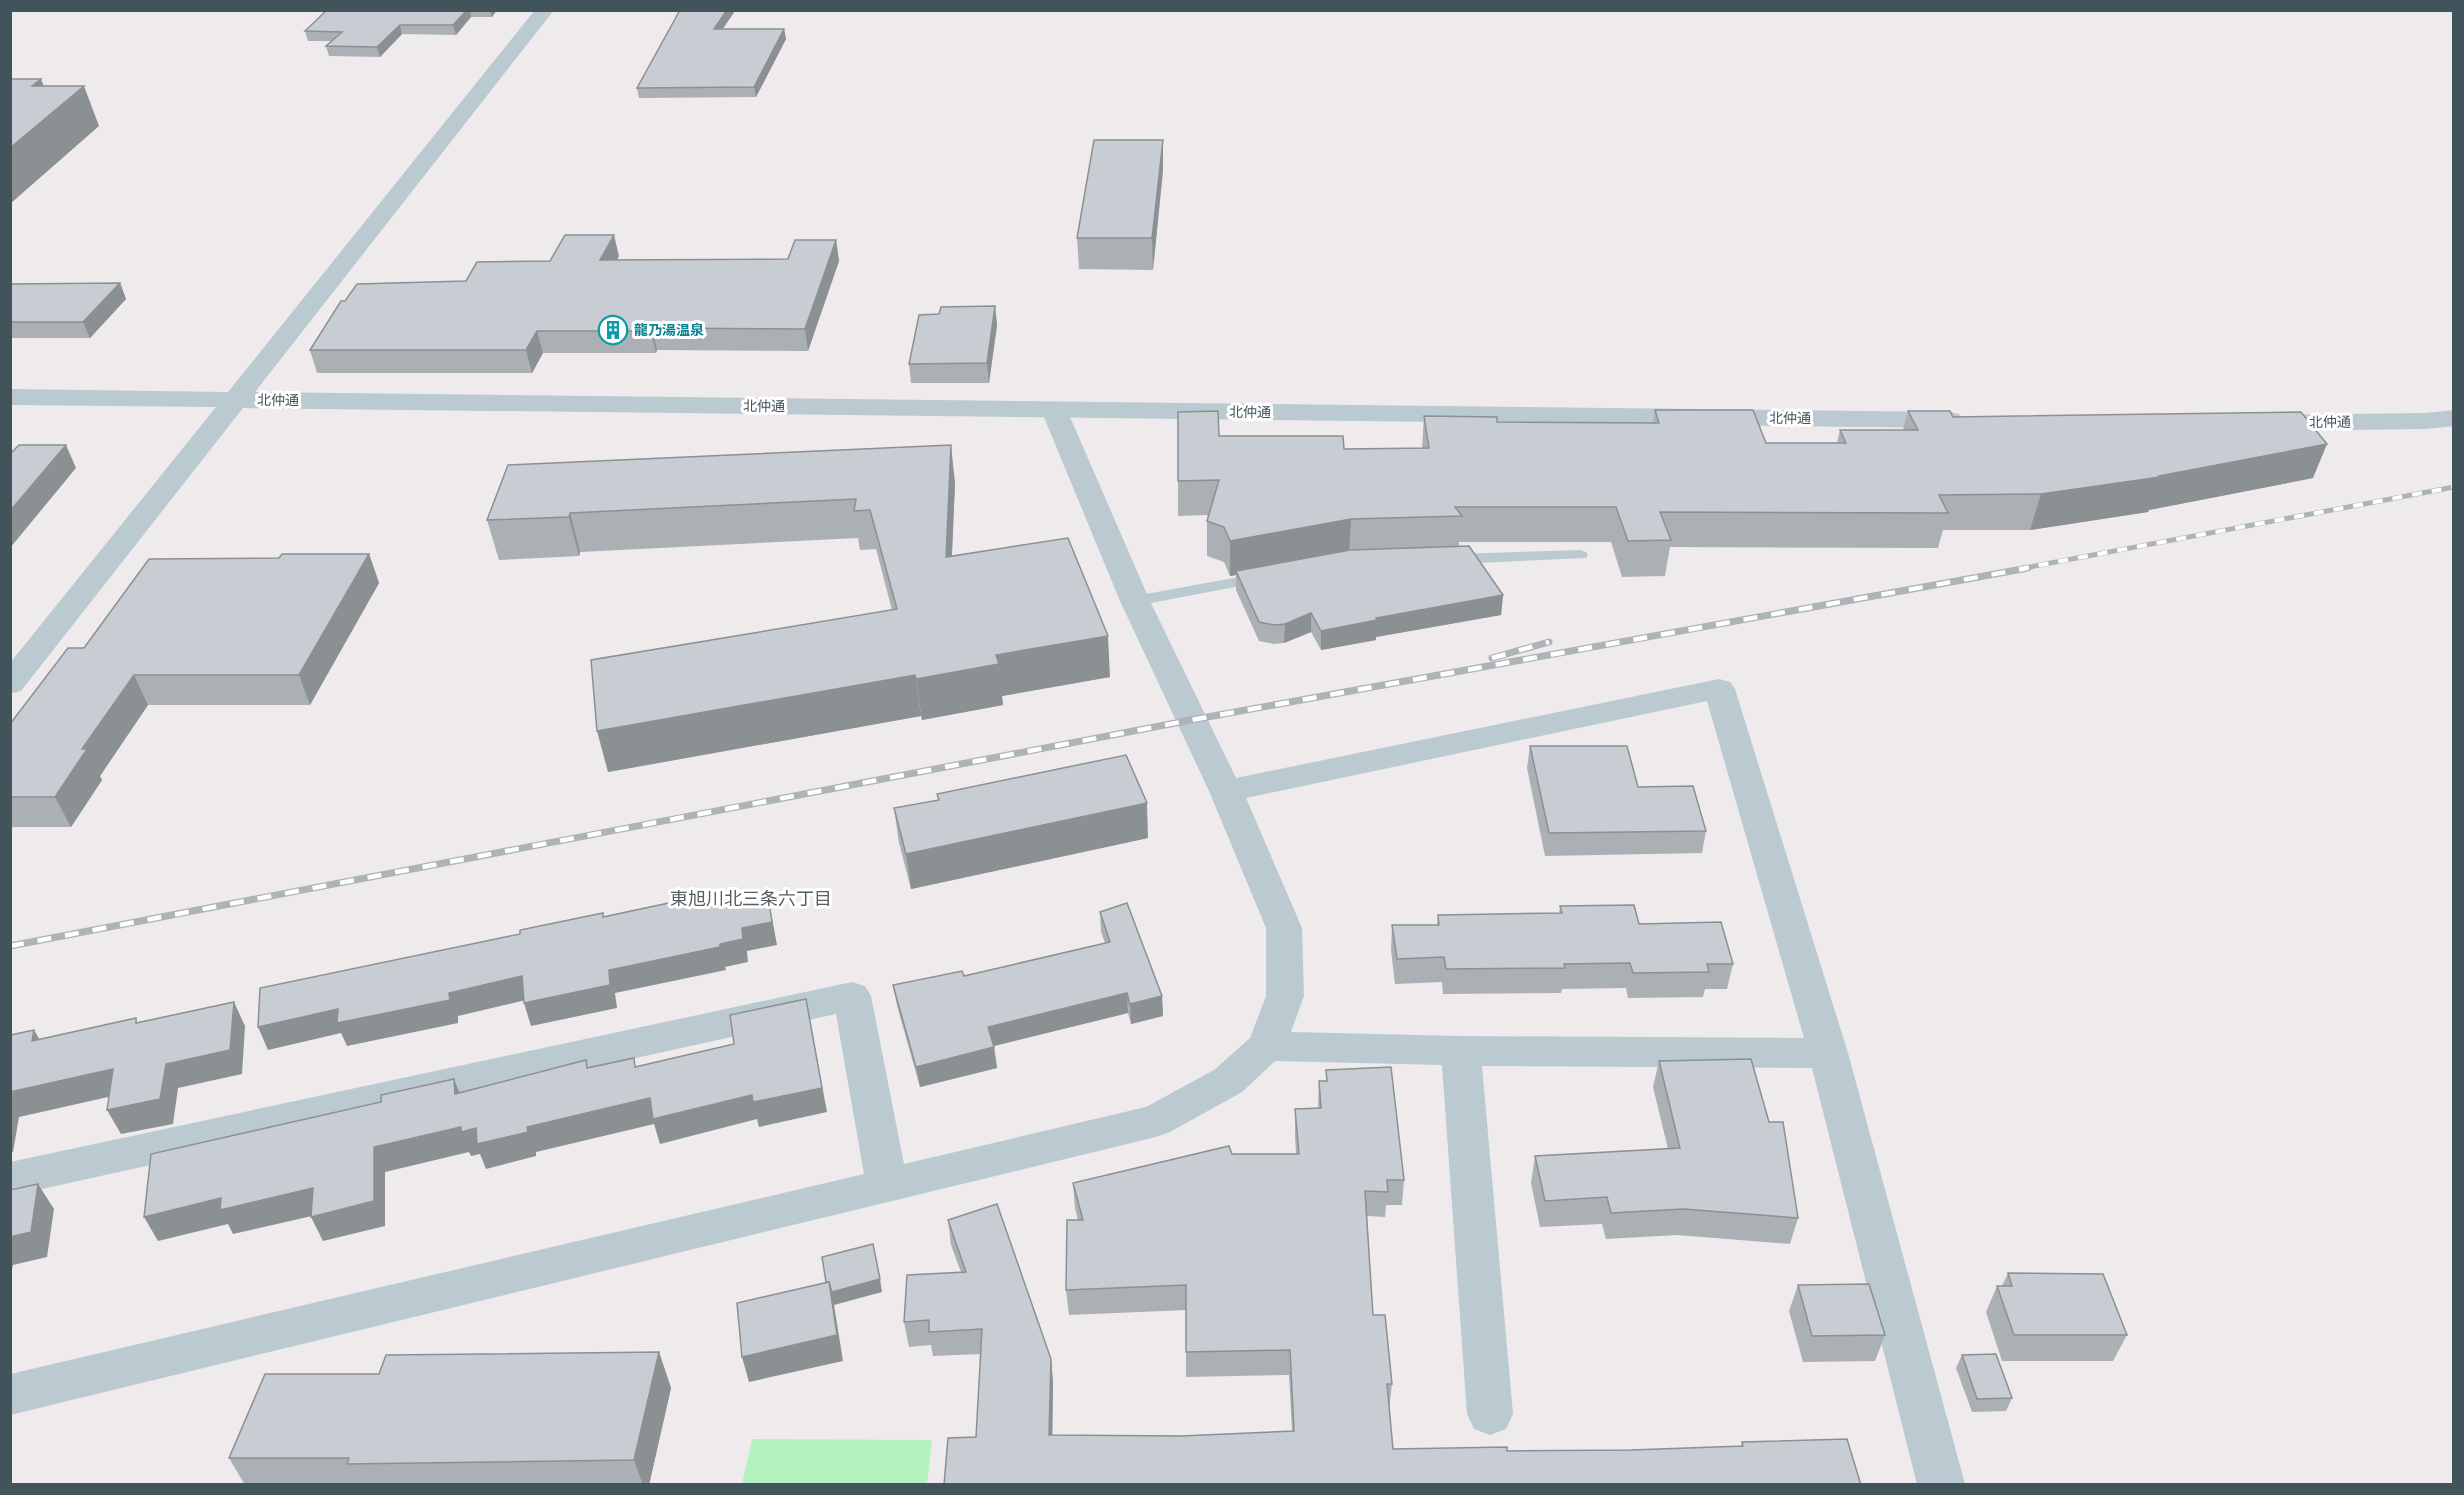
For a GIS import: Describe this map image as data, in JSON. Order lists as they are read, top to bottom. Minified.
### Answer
{"streets":{"street":["北仲通"]},"districts":["東旭川北三条六丁目"],"places":{"building":["龍乃湯温泉"]}}
